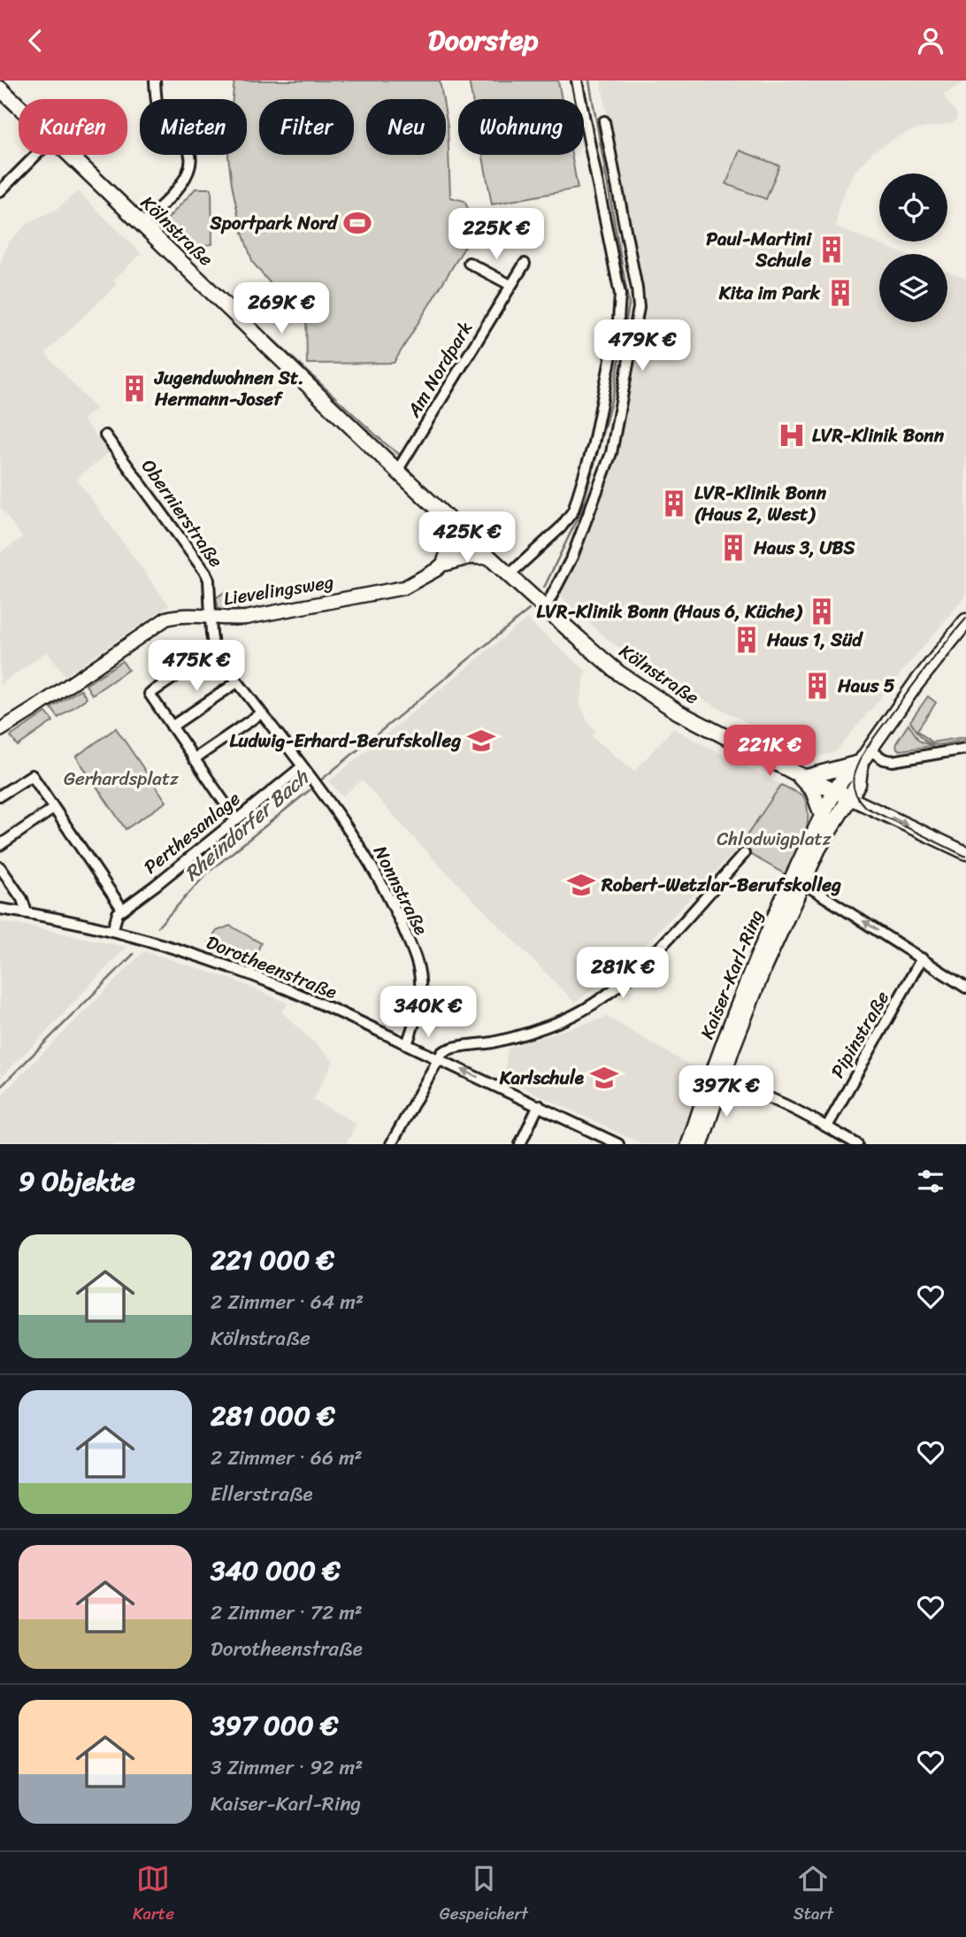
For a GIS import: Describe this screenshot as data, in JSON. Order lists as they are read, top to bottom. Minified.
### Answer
{"streets":{"main road":["Kölnstraße","Kaiser-Karl-Ring"],"street":["Am Nordpark","Obernierstraße","Lievelingsweg","Perthesanlage","Nonnstraße","Dorotheenstraße","Pipinstraße"]},"crossings":[["Kölnstraße","Am Nordpark"],["Kölnstraße","Lievelingsweg"],["Kölnstraße","Kaiser-Karl-Ring"],["Obernierstraße","Lievelingsweg"],["Obernierstraße","Nonnstraße"],["Perthesanlage","Nonnstraße"],["Nonnstraße","Dorotheenstraße"]],"water":["Rheindorfer Bach"],"parks":["Gerhardsplatz","Chlodwigplatz"],"places":{"sports":["Sportpark Nord"],"building":["Paul-Martini Schule","Kita im Park","Jugendwohnen St. Hermann-Josef","LVR-Klinik Bonn (Haus 2, West)","Haus 3, UBS","LVR-Klinik Bonn (Haus 6, Küche)","Haus 1, Süd","Haus 5"],"hospital":["LVR-Klinik Bonn"],"school or university":["Ludwig-Erhard-Berufskolleg","Robert-Wetzlar-Berufskolleg","Karlschule"]},"page":{"header":"Doorstep","chip":["Kaufen","Mieten","Filter","Neu","Wohnung"],"price":["225K €","269K €","479K €","425K €","475K €","221K €","281K €","340K €","397K €"],"heading":"9 Objekte","list":[{"name":"221 000 €","note":"2 Zimmer · 64 m² · Kölnstraße"},{"name":"281 000 €","note":"2 Zimmer · 66 m² · Ellerstraße"},{"name":"340 000 €","note":"2 Zimmer · 72 m² · Dorotheenstraße"},{"name":"397 000 €","note":"3 Zimmer · 92 m² · Kaiser-Karl-Ring"}],"tabs":["Karte","Gespeichert","Start"]}}
